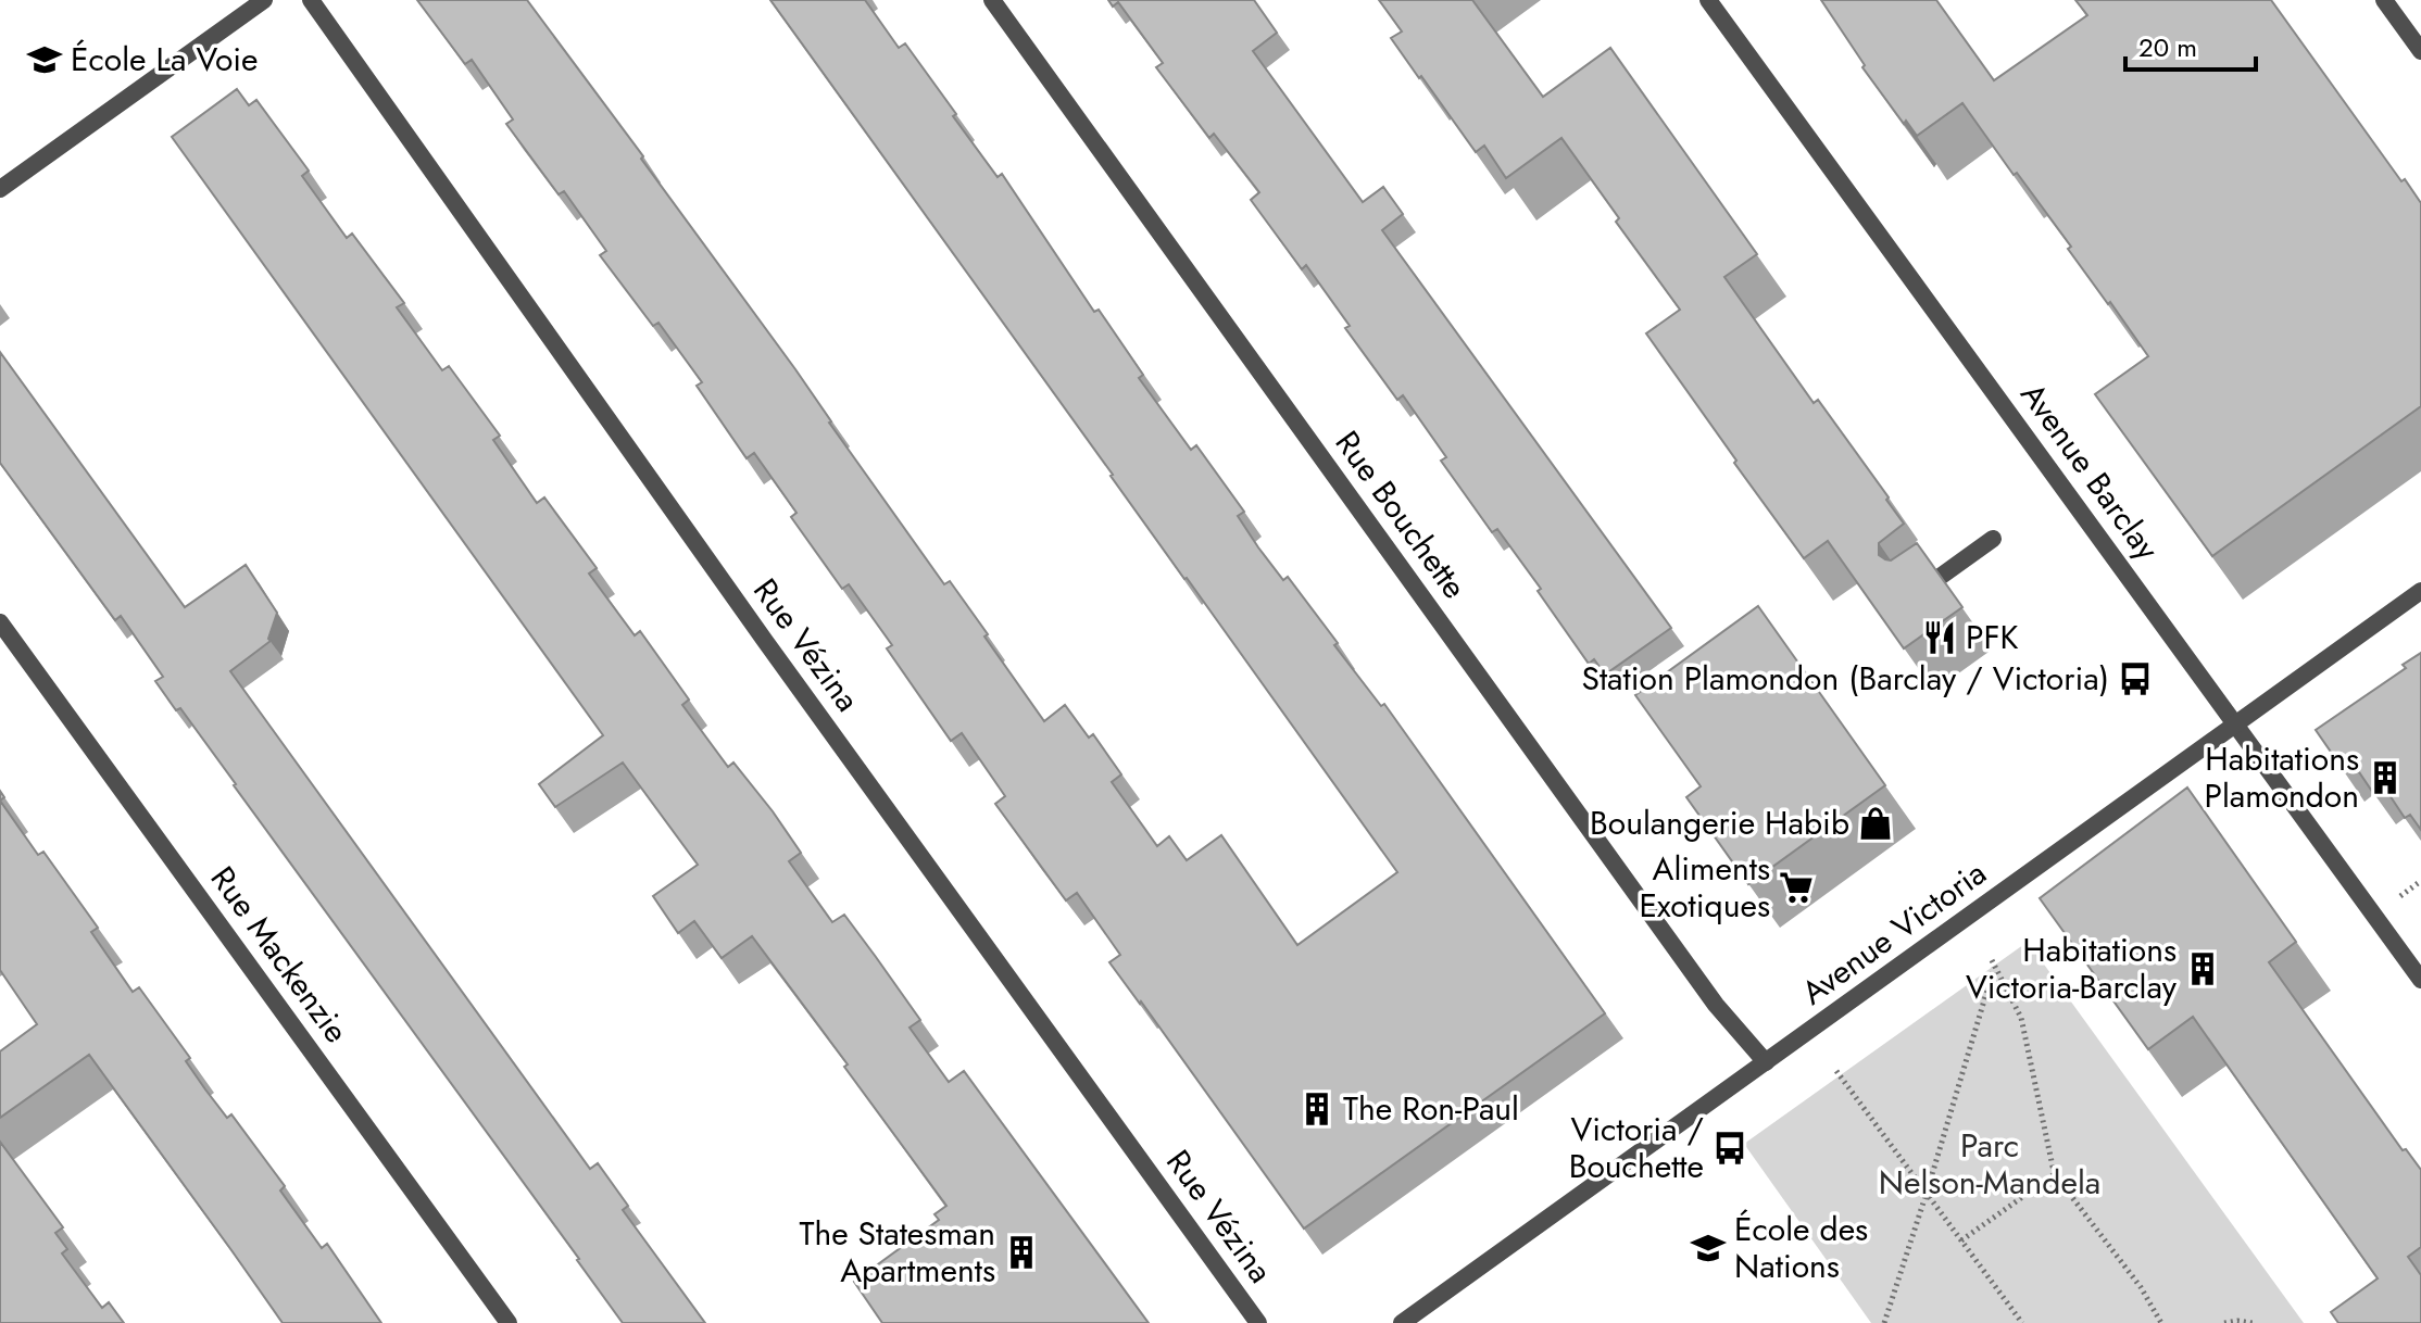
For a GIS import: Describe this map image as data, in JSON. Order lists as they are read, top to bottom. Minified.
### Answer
{"streets":{"street":["Avenue Barclay","Rue Bouchette","Rue Vézina","Avenue Victoria","Rue Mackenzie"]},"crossings":[["Avenue Barclay","Avenue Victoria"],["Rue Bouchette","Avenue Victoria"]],"parks":["Parc Nelson-Mandela"],"places":{"school or university":["École La Voie","École des Nations"],"restaurant":["PFK"],"bus stop":["Station Plamondon (Barclay / Victoria)","Victoria / Bouchette"],"building":["Habitations Plamondon","Habitations Victoria-Barclay","The Ron-Paul","The Statesman Apartments"],"shop":["Boulangerie Habib"],"supermarket":["Aliments Exotiques"]},"scale_bar":"20 m"}
